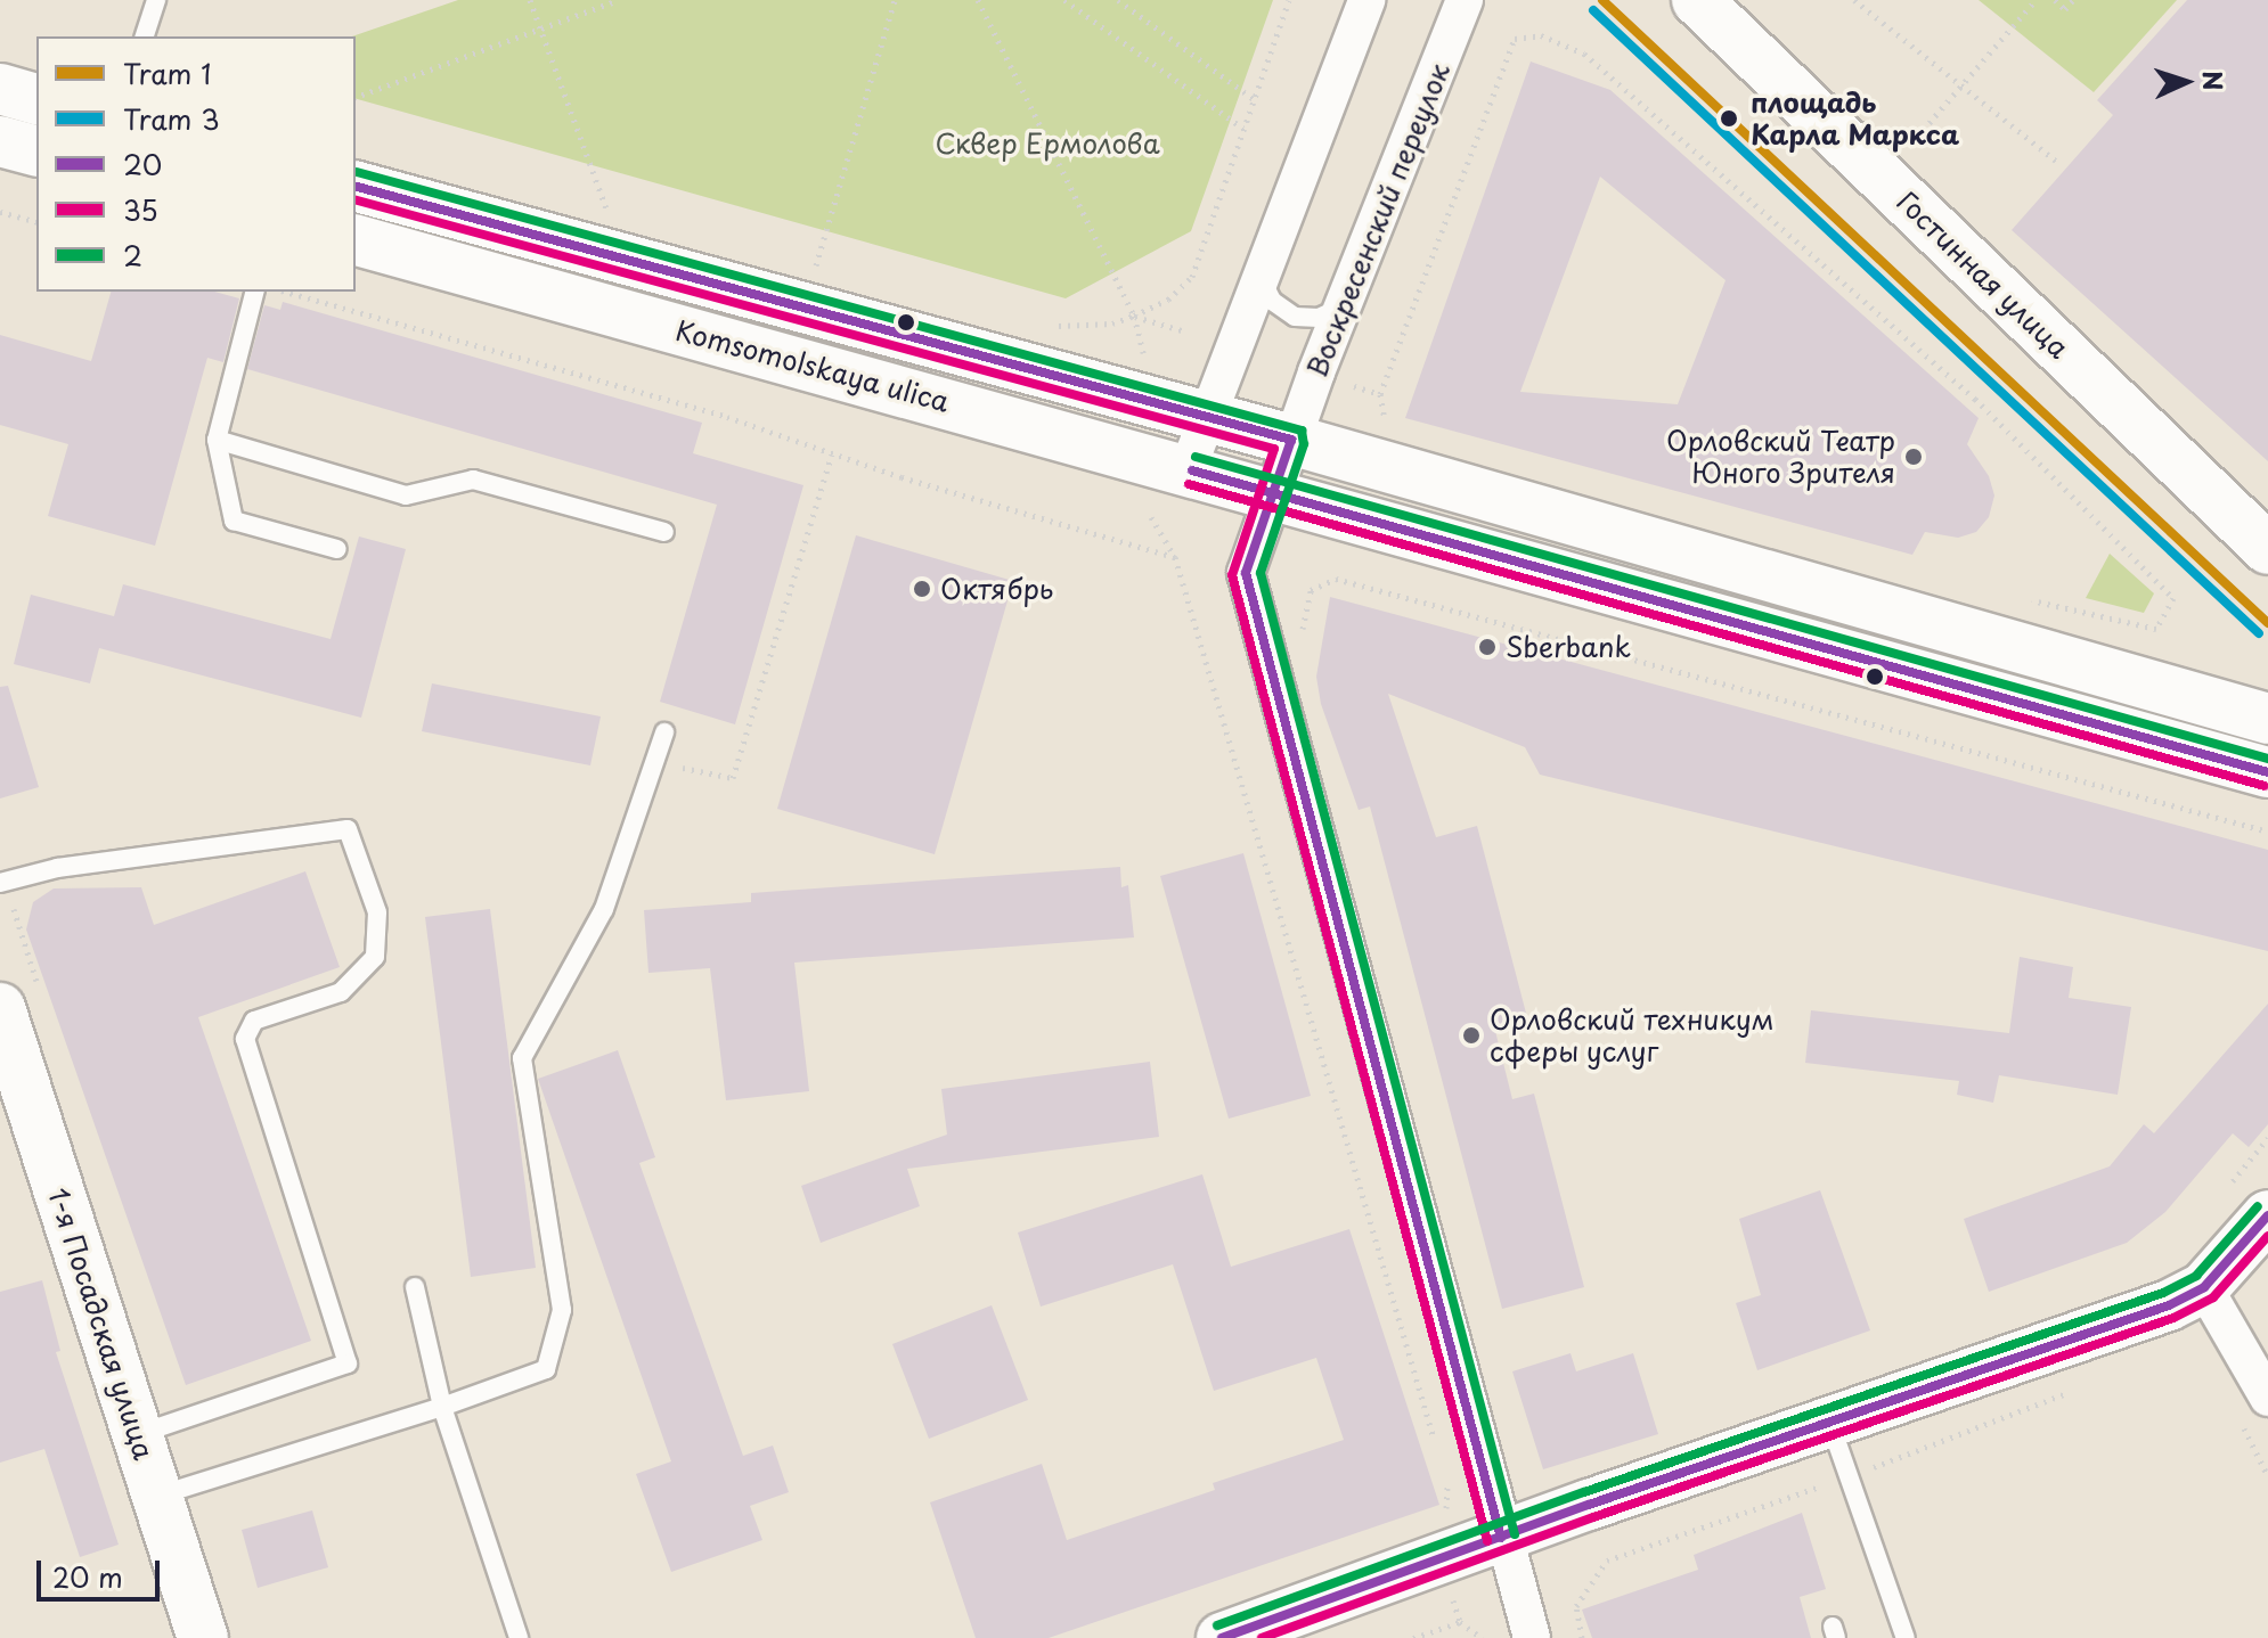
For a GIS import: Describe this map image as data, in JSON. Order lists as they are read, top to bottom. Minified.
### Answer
{"streets":{"main road":["Гостинная улица","Komsomolskaya ulica","1-я Посадская улица"],"street":["Воскресенский переулок"]},"crossings":[["Воскресенский переулок","Komsomolskaya ulica"]],"parks":["Сквер Ермолова"],"places":["площадь Карла Маркса","Орловский Театр Юного Зрителя","Октябрь","Sberbank","Орловский техникум сферы услуг"],"lines":["tram line 1","tram line 3","transit line 2","transit line 20","transit line 35"],"legend":["Tram 1","Tram 3","20","35","2"],"scale_bar":"20 m","north":"right"}
